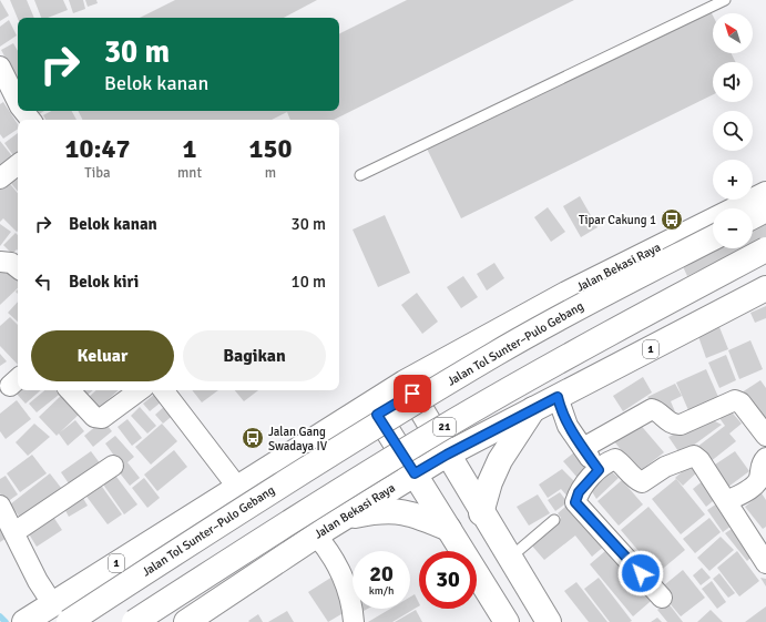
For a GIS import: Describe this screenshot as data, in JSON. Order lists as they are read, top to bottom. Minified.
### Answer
{"streets":{"main road":["Jalan Bekasi Raya","Jalan Tol Sunter–Pulo Gebang","1","21"]},"places":{"bus stop":["Tipar Cakung 1","Jalan Gang Swadaya IV"]},"north":"top left","page":{"map_buttons":["+","−"],"turn":["30 m","Belok kanan"],"eta":["10:47","Tiba","1","mnt","150","m"],"list":[{"name":"Belok kanan","value":"30 m"},{"name":"Belok kiri","value":"10 m"}],"buttons":["Keluar","Bagikan"],"speed":"20 km/h","limit":"30"}}
